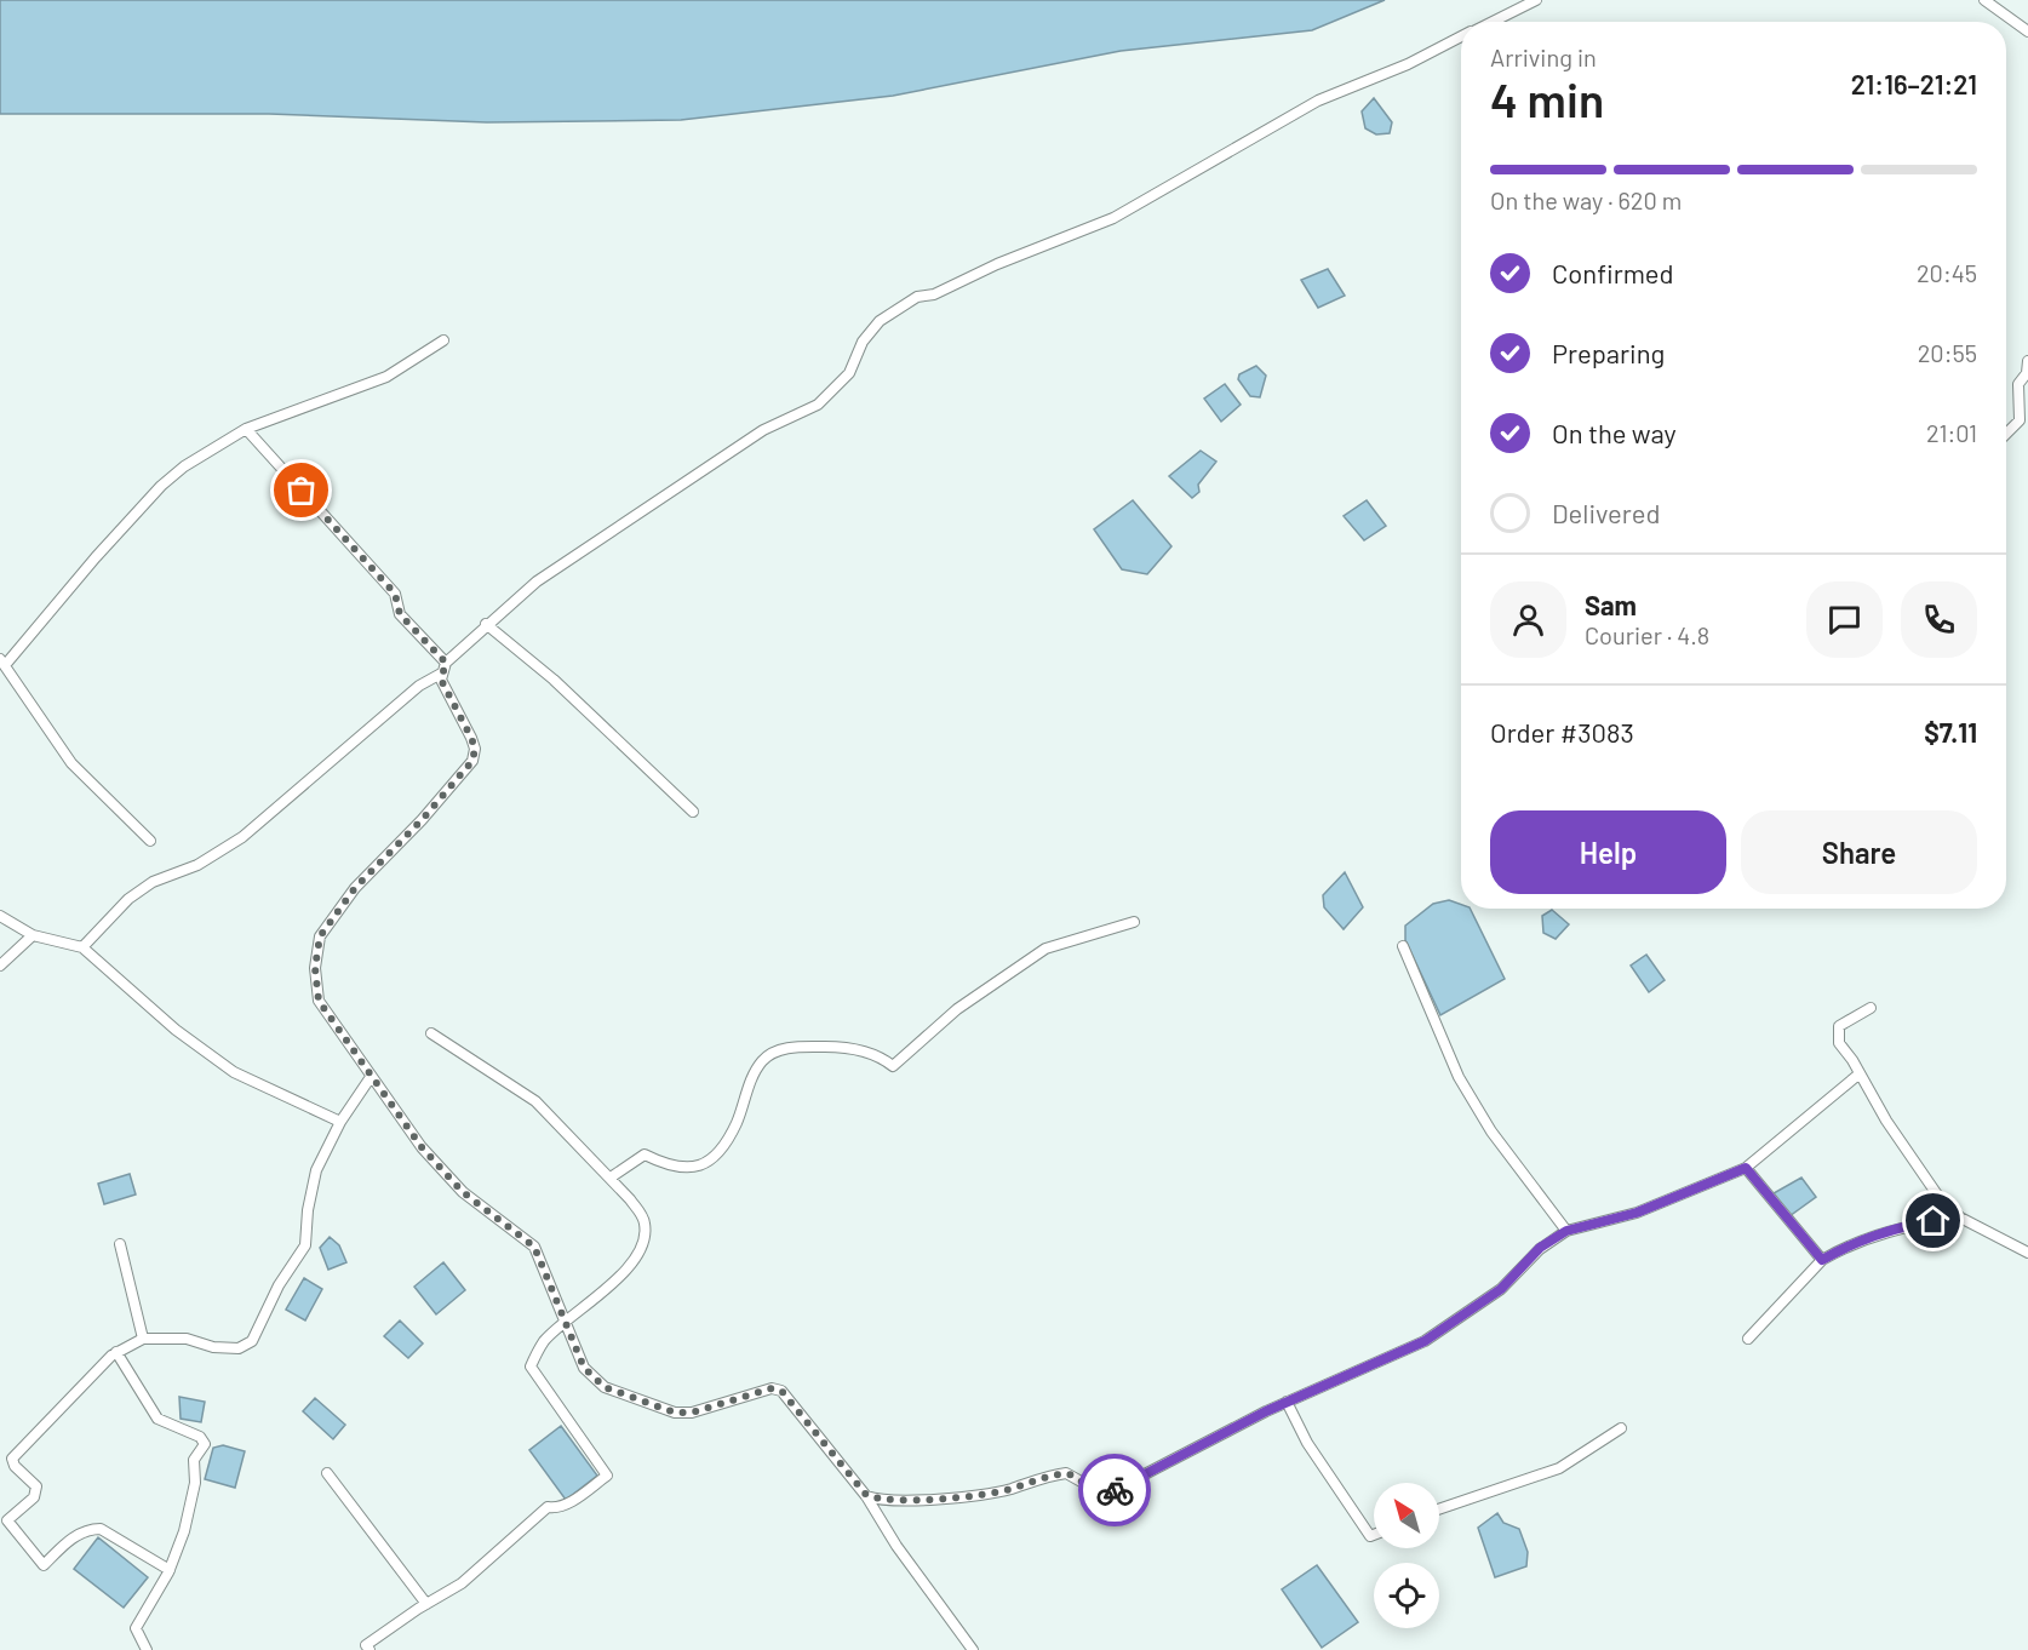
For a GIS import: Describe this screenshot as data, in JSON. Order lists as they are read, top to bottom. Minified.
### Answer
{"north":"top left","page":{"heading":["4 min","Arriving in","21:16–21:21"],"panel":["Sam","Courier · 4.8","Order #3083","$7.11"],"bar":"On the way · 620 m","list":[["Confirmed","20:45"],["Preparing","20:55"],["On the way","21:01"],"Delivered"],"buttons":["Help","Share"]}}
